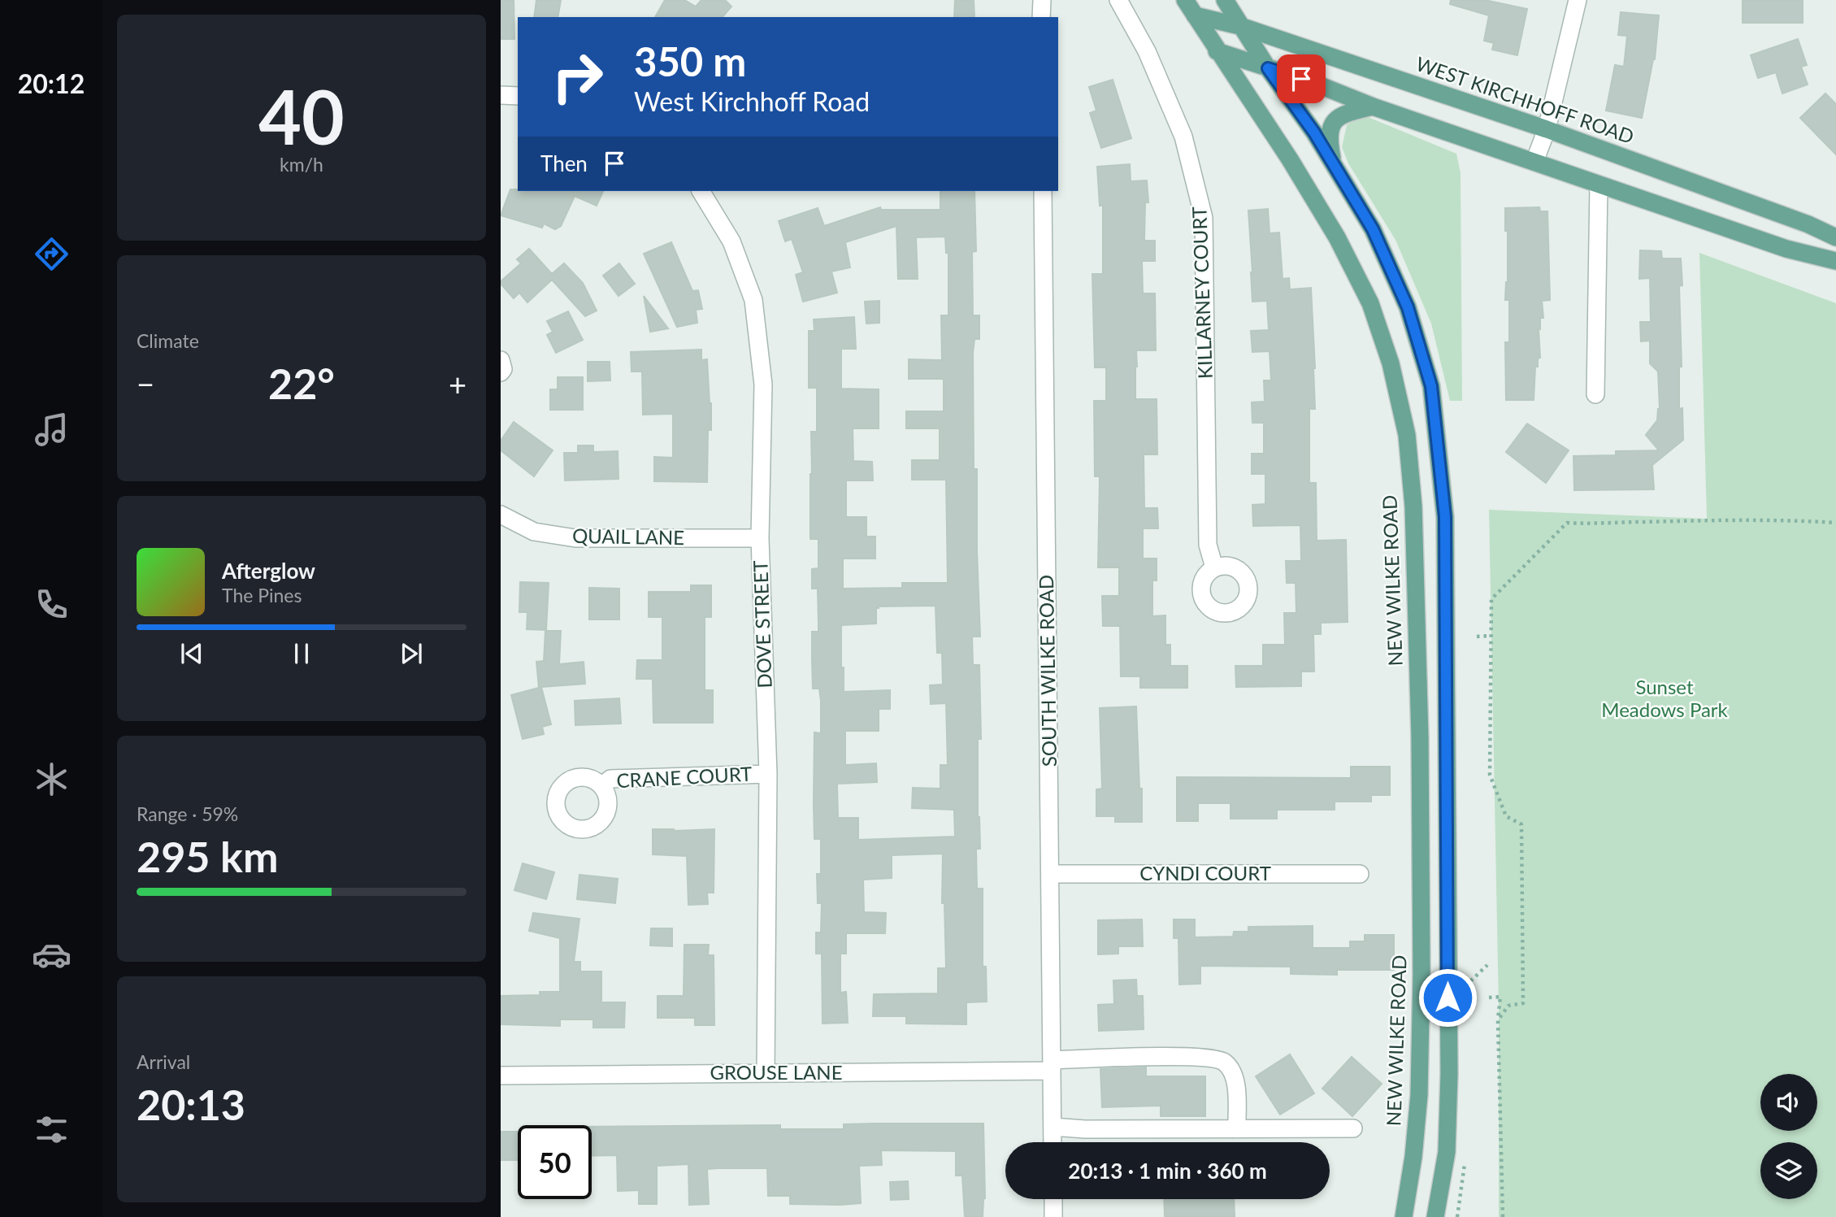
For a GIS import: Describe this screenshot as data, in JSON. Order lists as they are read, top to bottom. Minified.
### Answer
{"streets":{"main road":["WEST KIRCHHOFF ROAD","NEW WILKE ROAD"],"street":["KILLARNEY COURT","QUAIL LANE","DOVE STREET","SOUTH WILKE ROAD","CRANE COURT","CYNDI COURT","GROUSE LANE"]},"crossings":[["WEST KIRCHHOFF ROAD","NEW WILKE ROAD"],["QUAIL LANE","DOVE STREET"],["DOVE STREET","CRANE COURT"],["DOVE STREET","GROUSE LANE"],["SOUTH WILKE ROAD","CYNDI COURT"],["SOUTH WILKE ROAD","GROUSE LANE"]],"parks":["Sunset Meadows Park"],"page":{"tabs":"20:12","tile":[["40","km/h"],"Climate",["Range · 59%","295 km"],["Arrival","20:13"]],"turn":["350 m","West Kirchhoff Road"],"then":"Then","heat":["−","22°","+"],"song":["Afterglow","The Pines"],"limit":"50","trip":"20:13 · 1 min · 360 m"}}
